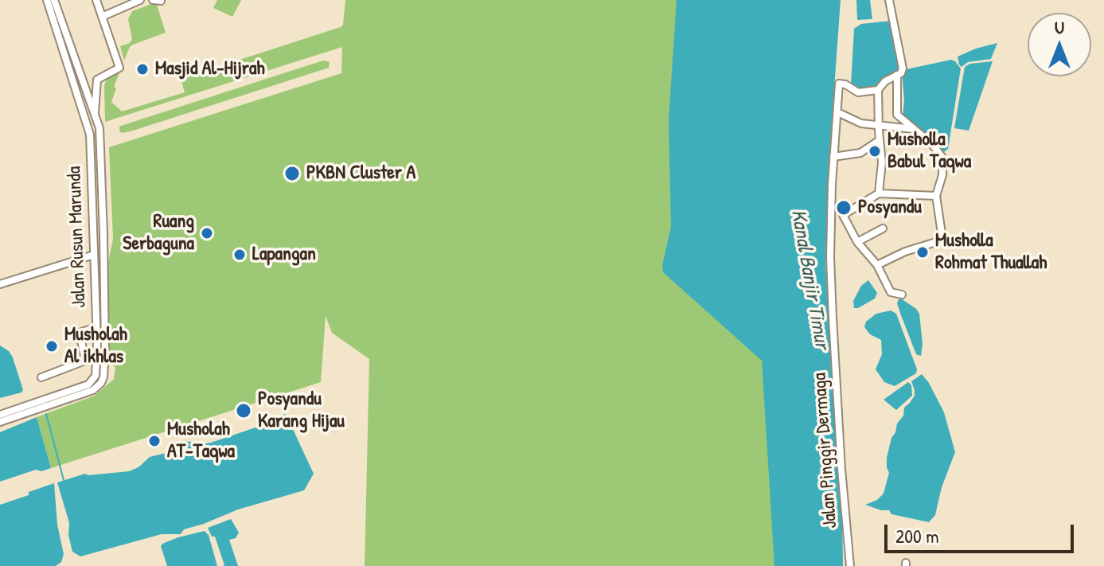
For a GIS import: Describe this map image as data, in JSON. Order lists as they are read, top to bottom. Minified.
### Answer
{"streets":{"street":["Jalan Rusun Marunda","Jalan Pinggir Dermaga"]},"water":["Kanal Banjir Timur"],"places":["Masjid Al-Hijrah","Musholla Babul Taqwa","PKBN Cluster A","Posyandu","Ruang Serbaguna","Musholla Rohmat Thuallah","Lapangan","Musholah Al ikhlas","Posyandu Karang Hijau","Musholah AT-Taqwa"],"scale_bar":"200 m","north":"top"}
